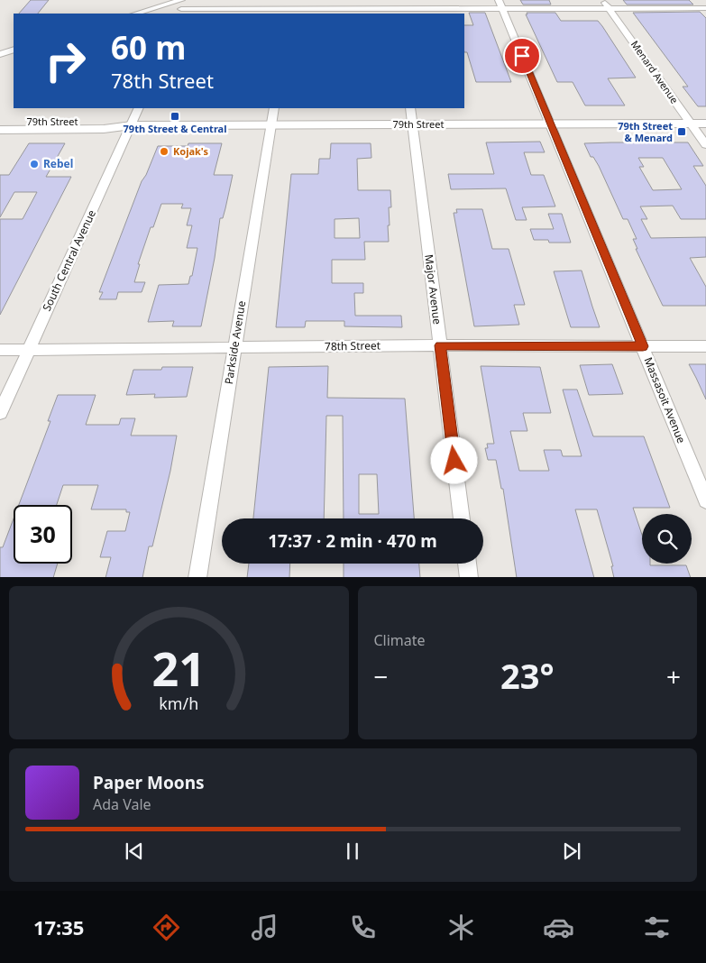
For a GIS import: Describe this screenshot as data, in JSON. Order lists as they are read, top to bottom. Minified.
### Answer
{"streets":{"main road":["79th Street"],"street":["Menard Avenue","South Central Avenue","Major Avenue","Parkside Avenue","78th Street","Massasoit Avenue"]},"crossings":[["Menard Avenue","79th Street"],["79th Street","South Central Avenue"],["79th Street","Major Avenue"],["79th Street","Parkside Avenue"],["79th Street","Massasoit Avenue"],["South Central Avenue","78th Street"],["Major Avenue","78th Street"],["Parkside Avenue","78th Street"],["78th Street","Massasoit Avenue"]],"places":{"transit":["79th Street & Central","79th Street & Menard"],"other":["Kojak's","Rebel"]},"page":{"turn":["60 m","78th Street"],"limit":"30","trip":"17:37 · 2 min · 470 m","tile":"Climate","heat":["−","23°","+"],"song":["Paper Moons","Ada Vale"],"tabs":"17:35","gauge":["21","km/h"]}}
